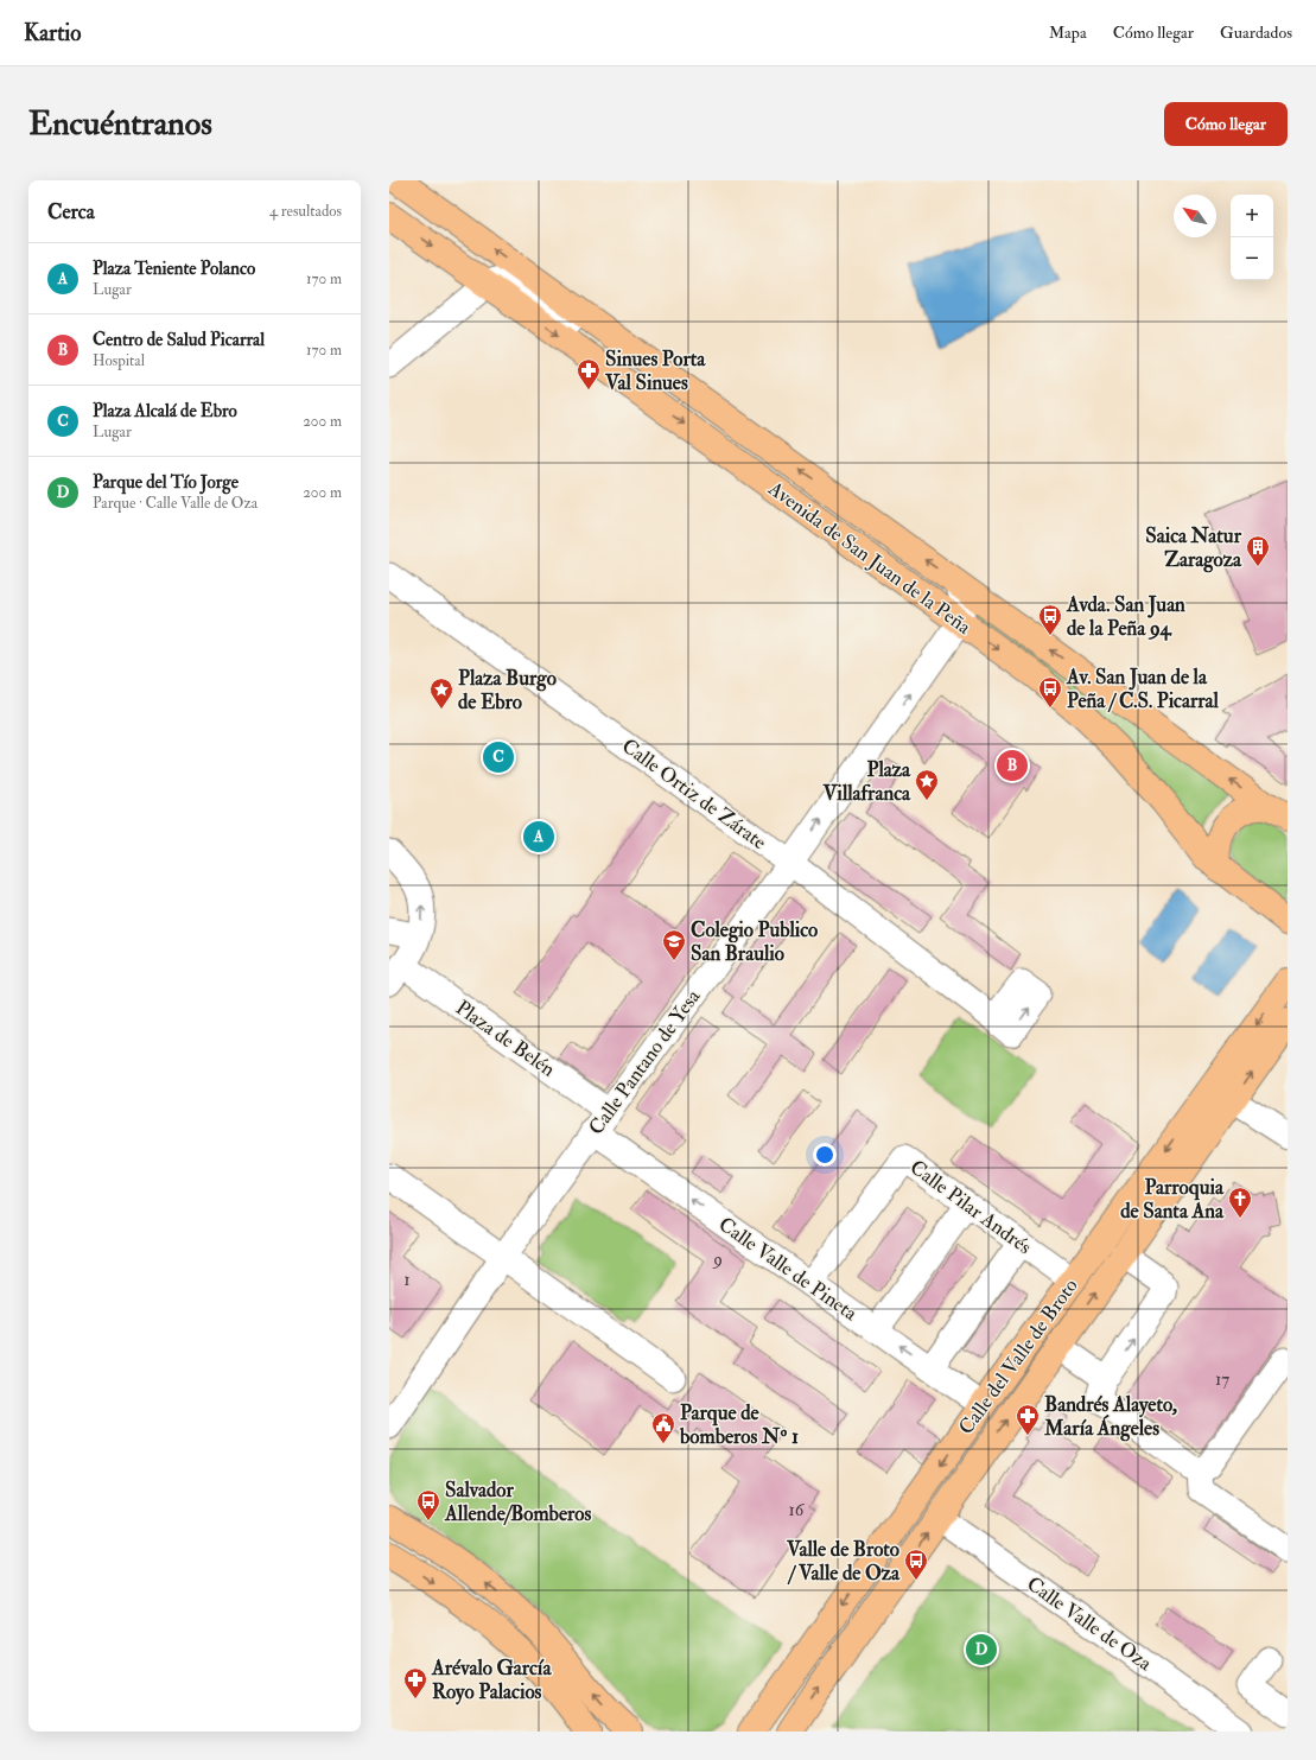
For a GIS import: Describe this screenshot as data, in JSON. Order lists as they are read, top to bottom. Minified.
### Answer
{"streets":{"main road":["Avenida de San Juan de la Peña","Calle del Valle de Broto"],"street":["Calle Ortiz de Zárate","Plaza de Belén","Calle Pantano de Yesa","Calle Pilar Andrés","Calle Valle de Pineta","Calle Valle de Oza"]},"crossings":[["Avenida de San Juan de la Peña","Calle Pantano de Yesa"],["Calle Ortiz de Zárate","Calle Pantano de Yesa"],["Plaza de Belén","Calle Pantano de Yesa"],["Calle Pantano de Yesa","Calle Valle de Pineta"],["Calle Pilar Andrés","Calle Valle de Pineta"],["Calle Pilar Andrés","Calle del Valle de Broto"],["Calle Valle de Pineta","Calle del Valle de Broto"],["Calle del Valle de Broto","Calle Valle de Oza"]],"places":{"pharmacy":["Sinues Porta Val Sinues","Bandrés Alayeto, María Ángeles","Arévalo García Royo Palacios"],"building":["Saica Natur Zaragoza"],"bus stop":["Avda. San Juan de la Peña 94","Av. San Juan de la Peña / C.S. Picarral","Salvador Allende/Bomberos","Valle de Broto / Valle de Oza"],"place":["Plaza Burgo de Ebro","Plaza Villafranca"],"school or university":["Colegio Publico San Braulio"],"church":["Parroquia de Santa Ana"],"public building":["Parque de bomberos Nº 1"]},"house_numbers":["9","1","17","16"],"north":"top left","page":{"header":"Kartio","nav":["Mapa","Cómo llegar","Guardados"],"buttons":"Cómo llegar","title":"Encuéntranos","heading":["Cerca","4 resultados"],"map_buttons":["+","−"],"list":[{"mark":"A","name":"Plaza Teniente Polanco","note":"Lugar","value":"170 m"},{"mark":"B","name":"Centro de Salud Picarral","note":"Hospital","value":"170 m"},{"mark":"C","name":"Plaza Alcalá de Ebro","note":"Lugar","value":"200 m"},{"mark":"D","name":"Parque del Tío Jorge","note":"Parque · Calle Valle de Oza","value":"200 m"}],"pins":["C","B","A","D"]}}
